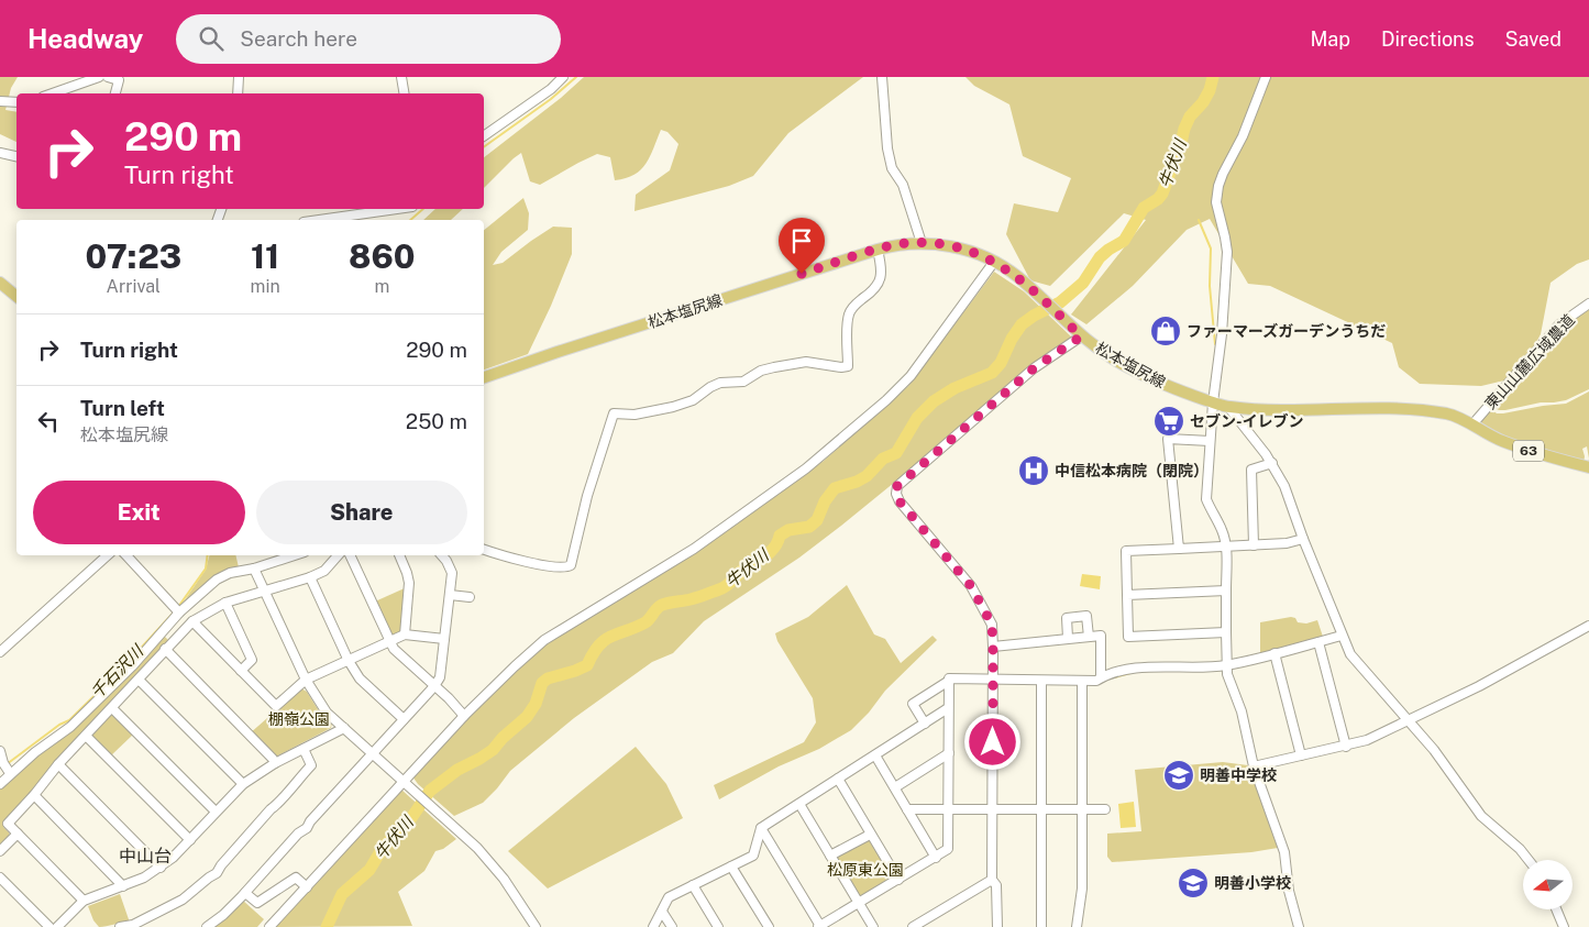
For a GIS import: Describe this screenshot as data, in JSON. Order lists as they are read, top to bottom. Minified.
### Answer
{"streets":{"main road":["松本塩尻線","63"],"street":["東山山麓広域農道"]},"crossings":[["松本塩尻線","東山山麓広域農道"]],"districts":["中山台"],"water":["牛伏川","千石沢川"],"parks":["棚嶺公園","松原東公園"],"places":{"shop":["ファーマーズガーデンうちだ"],"supermarket":["セブン-イレブン"],"hospital":["中信松本病院（閉院）"],"school or university":["明善中学校","明善小学校"]},"north":"left","page":{"header":"Headway","search":"Search here","nav":["Map","Directions","Saved"],"turn":["290 m","Turn right"],"eta":["07:23","Arrival","11","min","860","m"],"list":[{"name":"Turn right","value":"290 m"},{"name":"Turn left","note":"松本塩尻線","value":"250 m"}],"buttons":["Exit","Share"]}}
